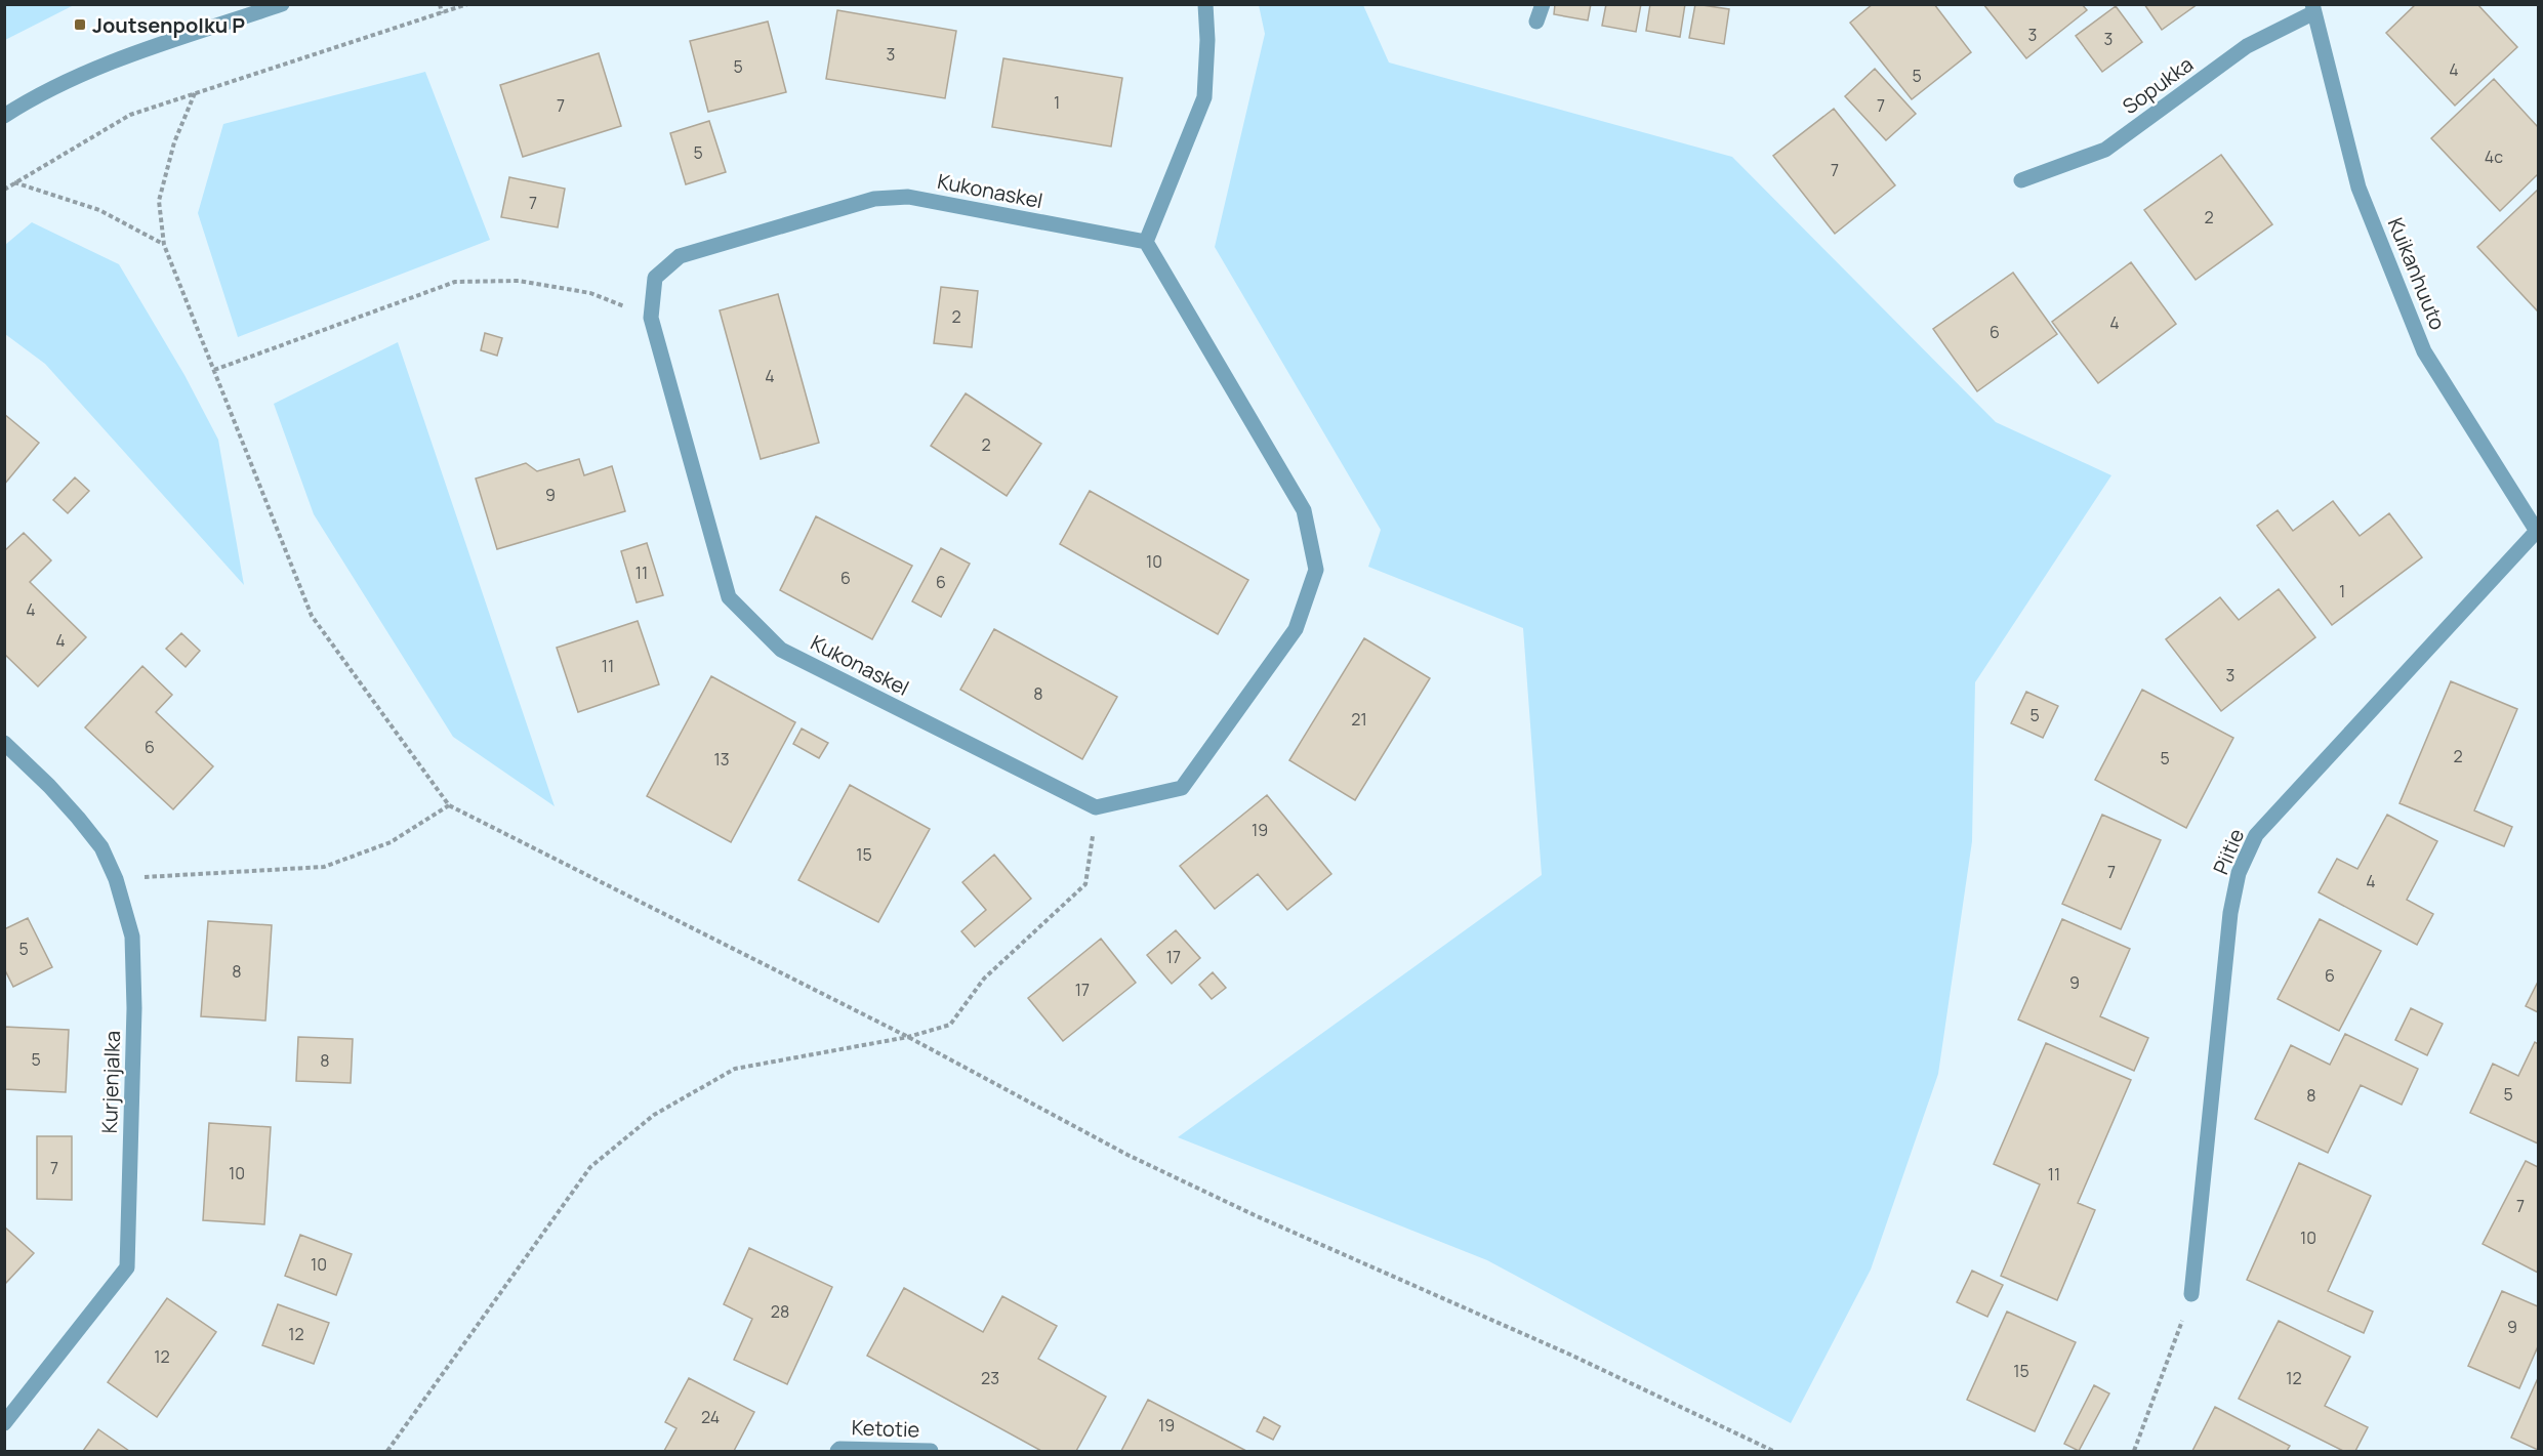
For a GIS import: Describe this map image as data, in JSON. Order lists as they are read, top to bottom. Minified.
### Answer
{"streets":{"street":["Sopukka","Kukonaskel","Kuikanhuuto","Piitie","Kurjenjalka","Ketotie"]},"crossings":[["Sopukka","Kuikanhuuto"],["Kuikanhuuto","Piitie"]],"places":{"transit":["Joutsenpolku P"]},"house_numbers":["3","3","3","5","4","5","1","7","7","5","4c","7","7","2","2","4","6","4","2","9","10","11","6","6","1","4","4","11","3","8","5","21","6","2","5","13","19","15","7","4","5","17","8","6","9","17","5","8","5","8","7","10","11","7","10","10","28","9","12","12","15","23","12","24","19"]}
